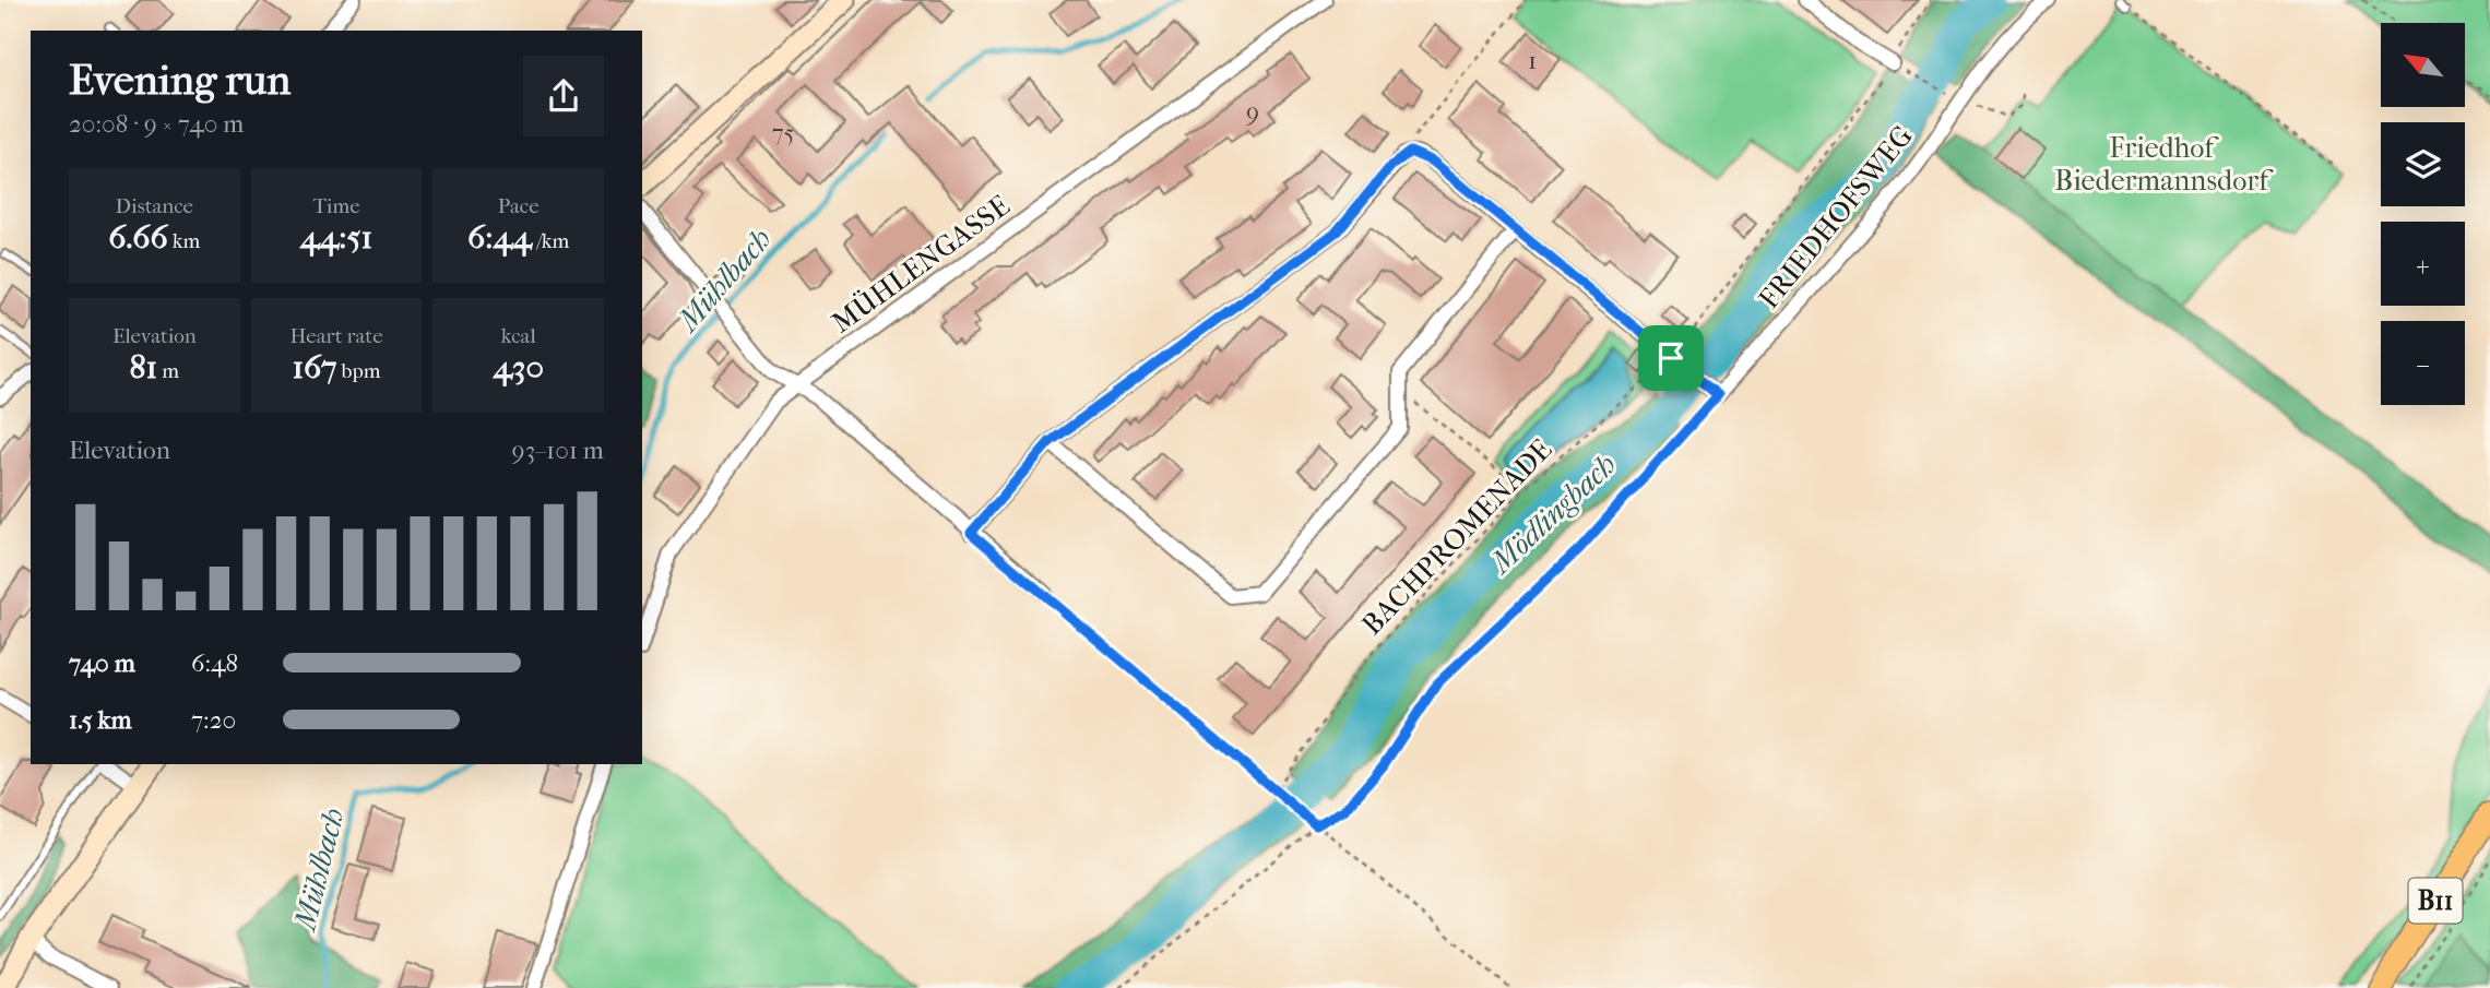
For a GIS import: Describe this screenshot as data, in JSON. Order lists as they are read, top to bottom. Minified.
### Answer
{"streets":{"main road":["B11"],"street":["FRIEDHOFSWEG","MÜHLENGASSE"],"path":["BACHPROMENADE"]},"water":["Mühlbach","Mödlingbach"],"parks":["Friedhof Biedermannsdorf"],"house_numbers":["1","9","75"],"north":"top left","page":{"map_buttons":["+","−"],"heading":["Evening run","20:08 · 9 × 740 m"],"stats":[["Distance","6.66 km"],["Time","44:51"],["Pace","6:44 /km"],["Elevation","81 m"],["Heart rate","167 bpm"],["kcal","430"]],"chart":["Elevation","93–101 m"],"list":[{"name":"740 m","note":"6:48"},{"name":"1.5 km","note":"7:20"}]}}
